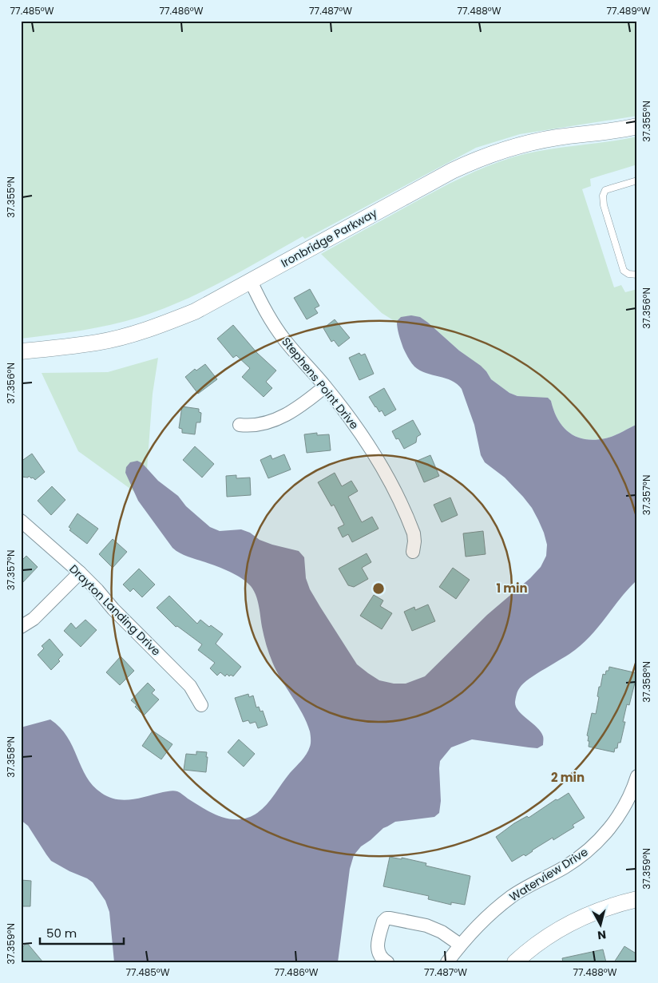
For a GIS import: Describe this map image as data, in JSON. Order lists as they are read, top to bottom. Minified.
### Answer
{"streets":{"street":["Ironbridge Parkway","Stephens Point Drive","Drayton Landing Drive","Waterview Drive"]},"crossings":[["Ironbridge Parkway","Stephens Point Drive"]],"scale_bar":"50 m","north":"bottom","coordinates":["77.485°W","77.486°W","77.487°W","77.488°W","77.489°W","37.355°N","37.356°N","37.357°N","37.358°N","37.359°N"],"rings":["1 min","2 min"]}
